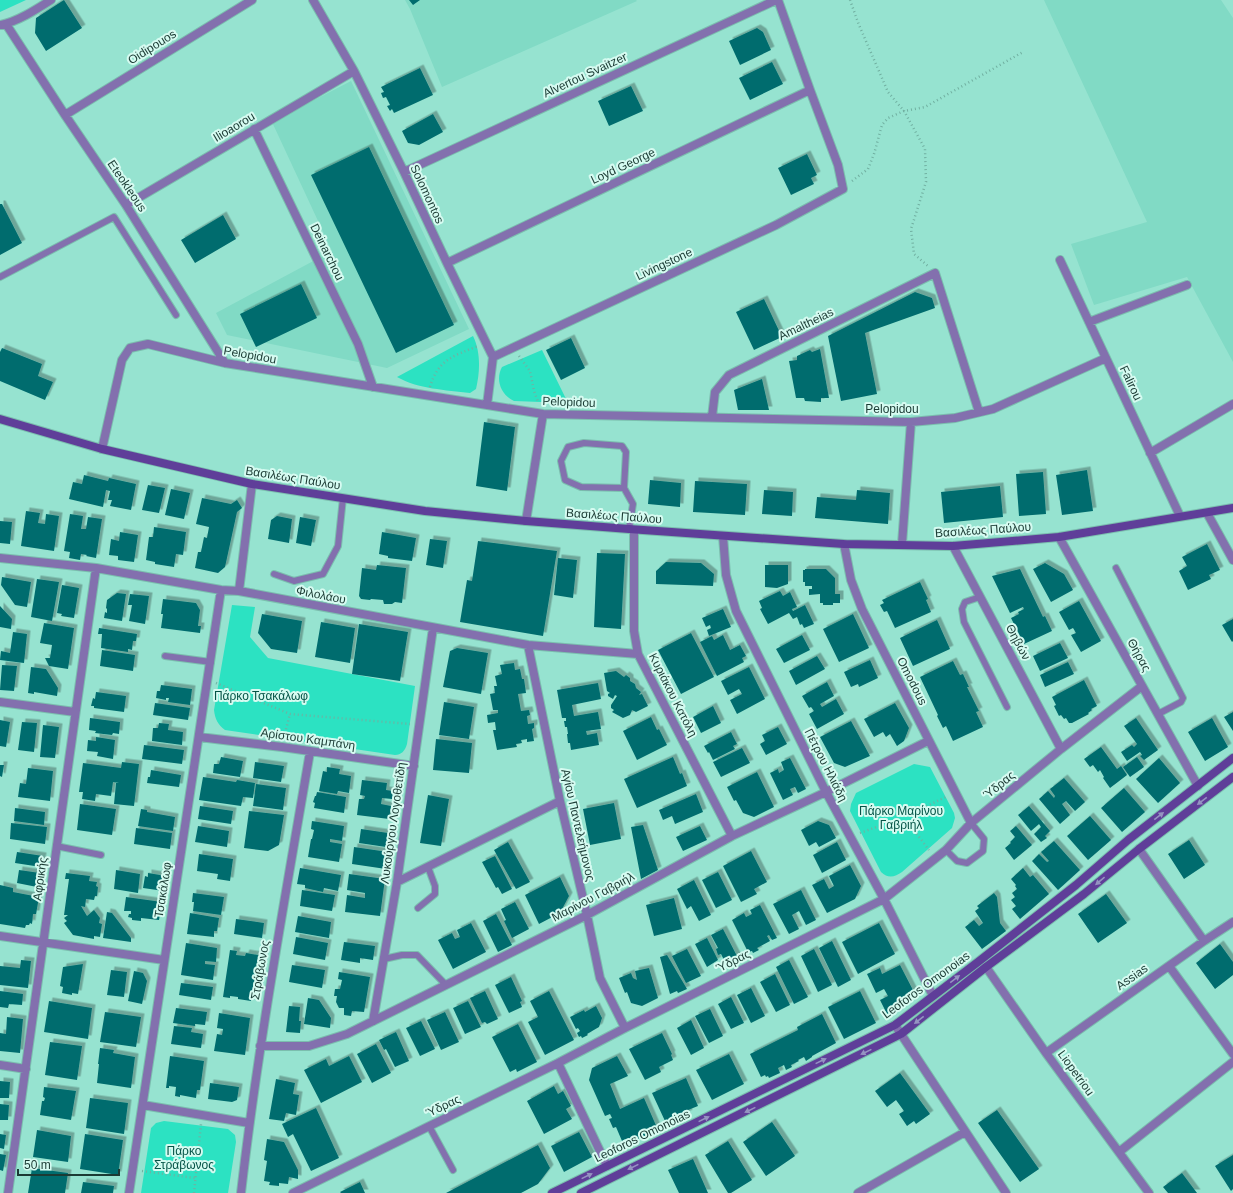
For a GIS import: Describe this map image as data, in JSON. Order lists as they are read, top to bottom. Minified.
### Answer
{"streets":{"main road":["Βασιλέως Παύλου","Leoforos Omonoias"],"street":["Oidipouos","Alvertou Svaitzer","Ilioaorou","Loyd George","Eteokleous","Solomontos","Deinarchou","Livingstone","Amaltheias","Pelopidou","Falirou","Φιλολάου","Θηβών","Θήρας","Omodous","Κυριάκου Κατόλη","Αρίστου Καμπάνη","Πέτρου Ηλιάδη","Ύδρας","Λυκούργου Λογοθετίδη","Αγίου Παντελεήμονος","Αφρικής","Τσακάλωφ","Μαρίνου Γαβριήλ","Στράβωνος","Assias","Liopetriou"]},"crossings":[["Oidipouos","Eteokleous"],["Alvertou Svaitzer","Solomontos"],["Ilioaorou","Eteokleous"],["Ilioaorou","Solomontos"],["Ilioaorou","Deinarchou"],["Loyd George","Solomontos"],["Eteokleous","Pelopidou"],["Solomontos","Livingstone"],["Deinarchou","Pelopidou"],["Amaltheias","Pelopidou"],["Pelopidou","Falirou"],["Pelopidou","Βασιλέως Παύλου"],["Falirou","Βασιλέως Παύλου"],["Βασιλέως Παύλου","Θηβών"],["Βασιλέως Παύλου","Θήρας"],["Βασιλέως Παύλου","Omodous"],["Βασιλέως Παύλου","Κυριάκου Κατόλη"],["Βασιλέως Παύλου","Πέτρου Ηλιάδη"],["Φιλολάου","Κυριάκου Κατόλη"],["Φιλολάου","Λυκούργου Λογοθετίδη"],["Φιλολάου","Αγίου Παντελεήμονος"],["Φιλολάου","Αφρικής"],["Φιλολάου","Τσακάλωφ"],["Θηβών","Ύδρας"],["Θήρας","Ύδρας"],["Θήρας","Leoforos Omonoias"],["Omodous","Ύδρας"],["Omodous","Μαρίνου Γαβριήλ"],["Κυριάκου Κατόλη","Μαρίνου Γαβριήλ"],["Αρίστου Καμπάνη","Λυκούργου Λογοθετίδη"],["Αρίστου Καμπάνη","Τσακάλωφ"],["Αρίστου Καμπάνη","Στράβωνος"],["Πέτρου Ηλιάδη","Ύδρας"],["Πέτρου Ηλιάδη","Μαρίνου Γαβριήλ"],["Πέτρου Ηλιάδη","Leoforos Omonoias"],["Ύδρας","Αγίου Παντελεήμονος"],["Λυκούργου Λογοθετίδη","Μαρίνου Γαβριήλ"],["Αγίου Παντελεήμονος","Μαρίνου Γαβριήλ"],["Μαρίνου Γαβριήλ","Στράβωνος"],["Assias","Liopetriou"],["Leoforos Omonoias","Liopetriou"]],"parks":["Πάρκο Τσακάλωφ","Πάρκο Μαρίνου Γαβριήλ","Πάρκο Στράβωνος"],"scale_bar":"50 m"}
